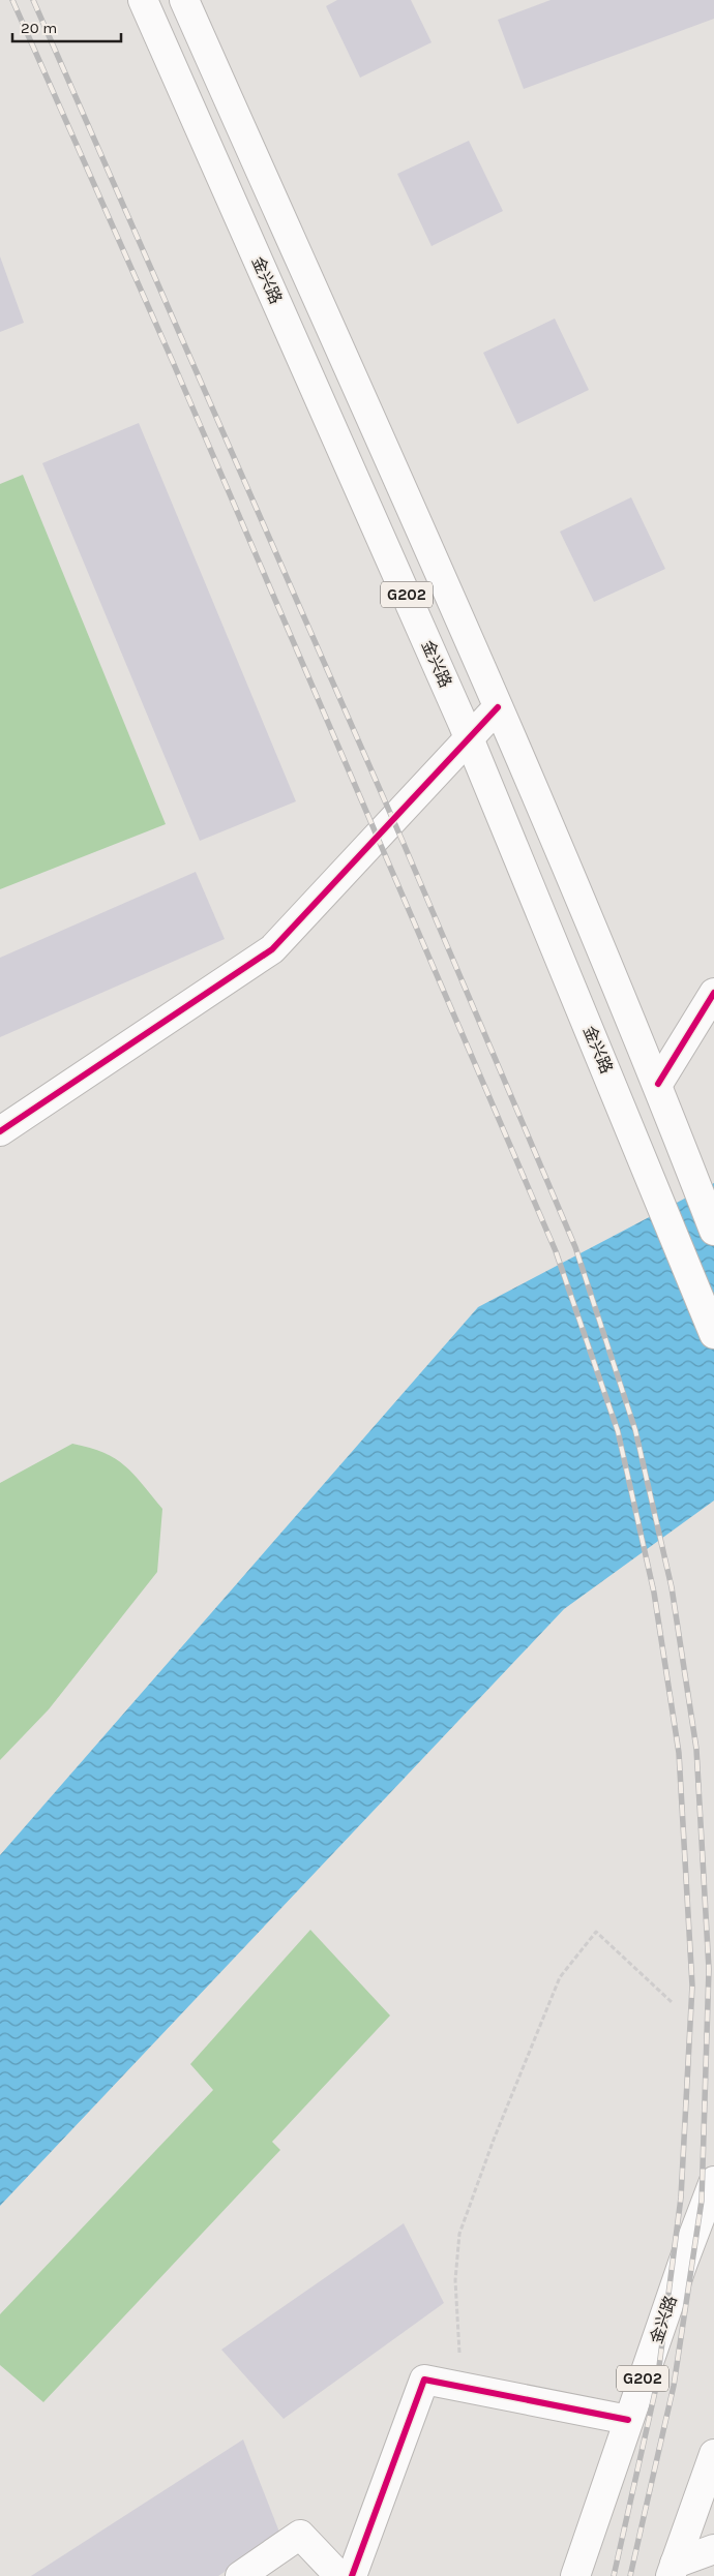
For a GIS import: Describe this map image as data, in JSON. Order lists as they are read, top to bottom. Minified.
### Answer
{"streets":{"main road":["金兴路","G202"]},"scale_bar":"20 m"}
